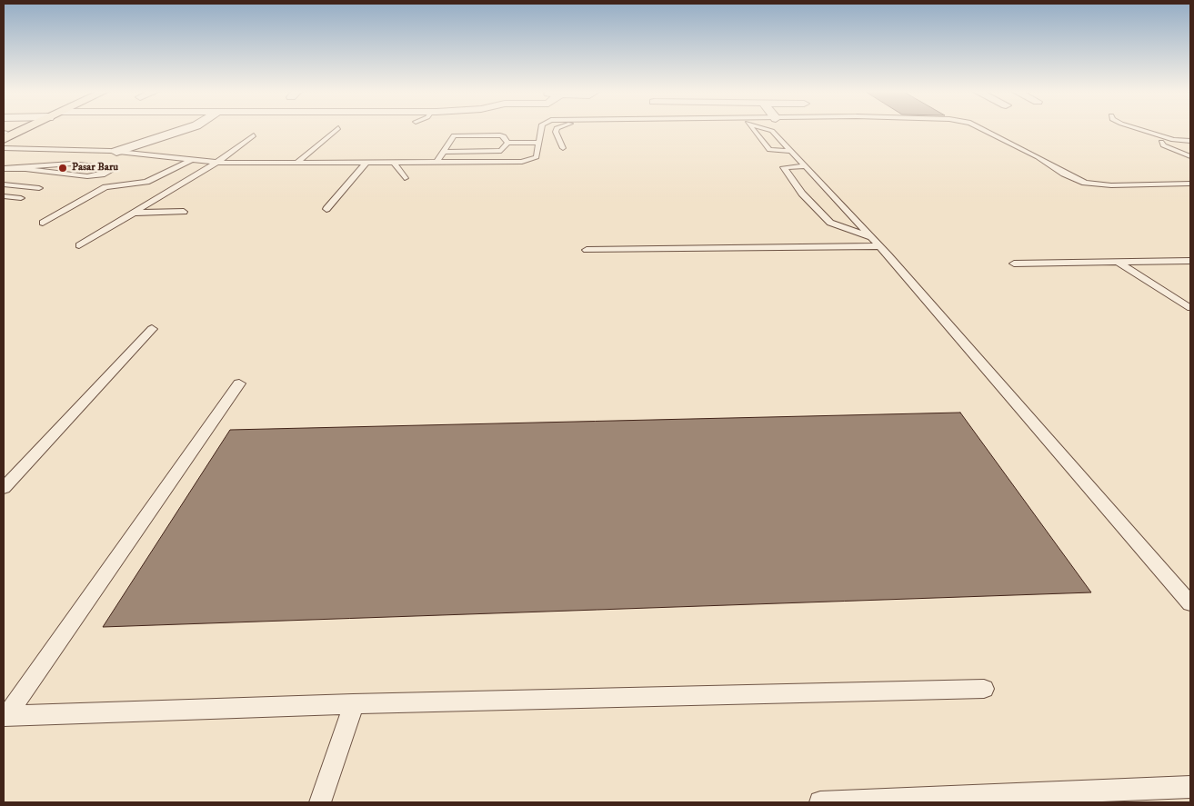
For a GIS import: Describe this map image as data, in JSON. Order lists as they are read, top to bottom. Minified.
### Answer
{"places":["Pasar Baru"]}
